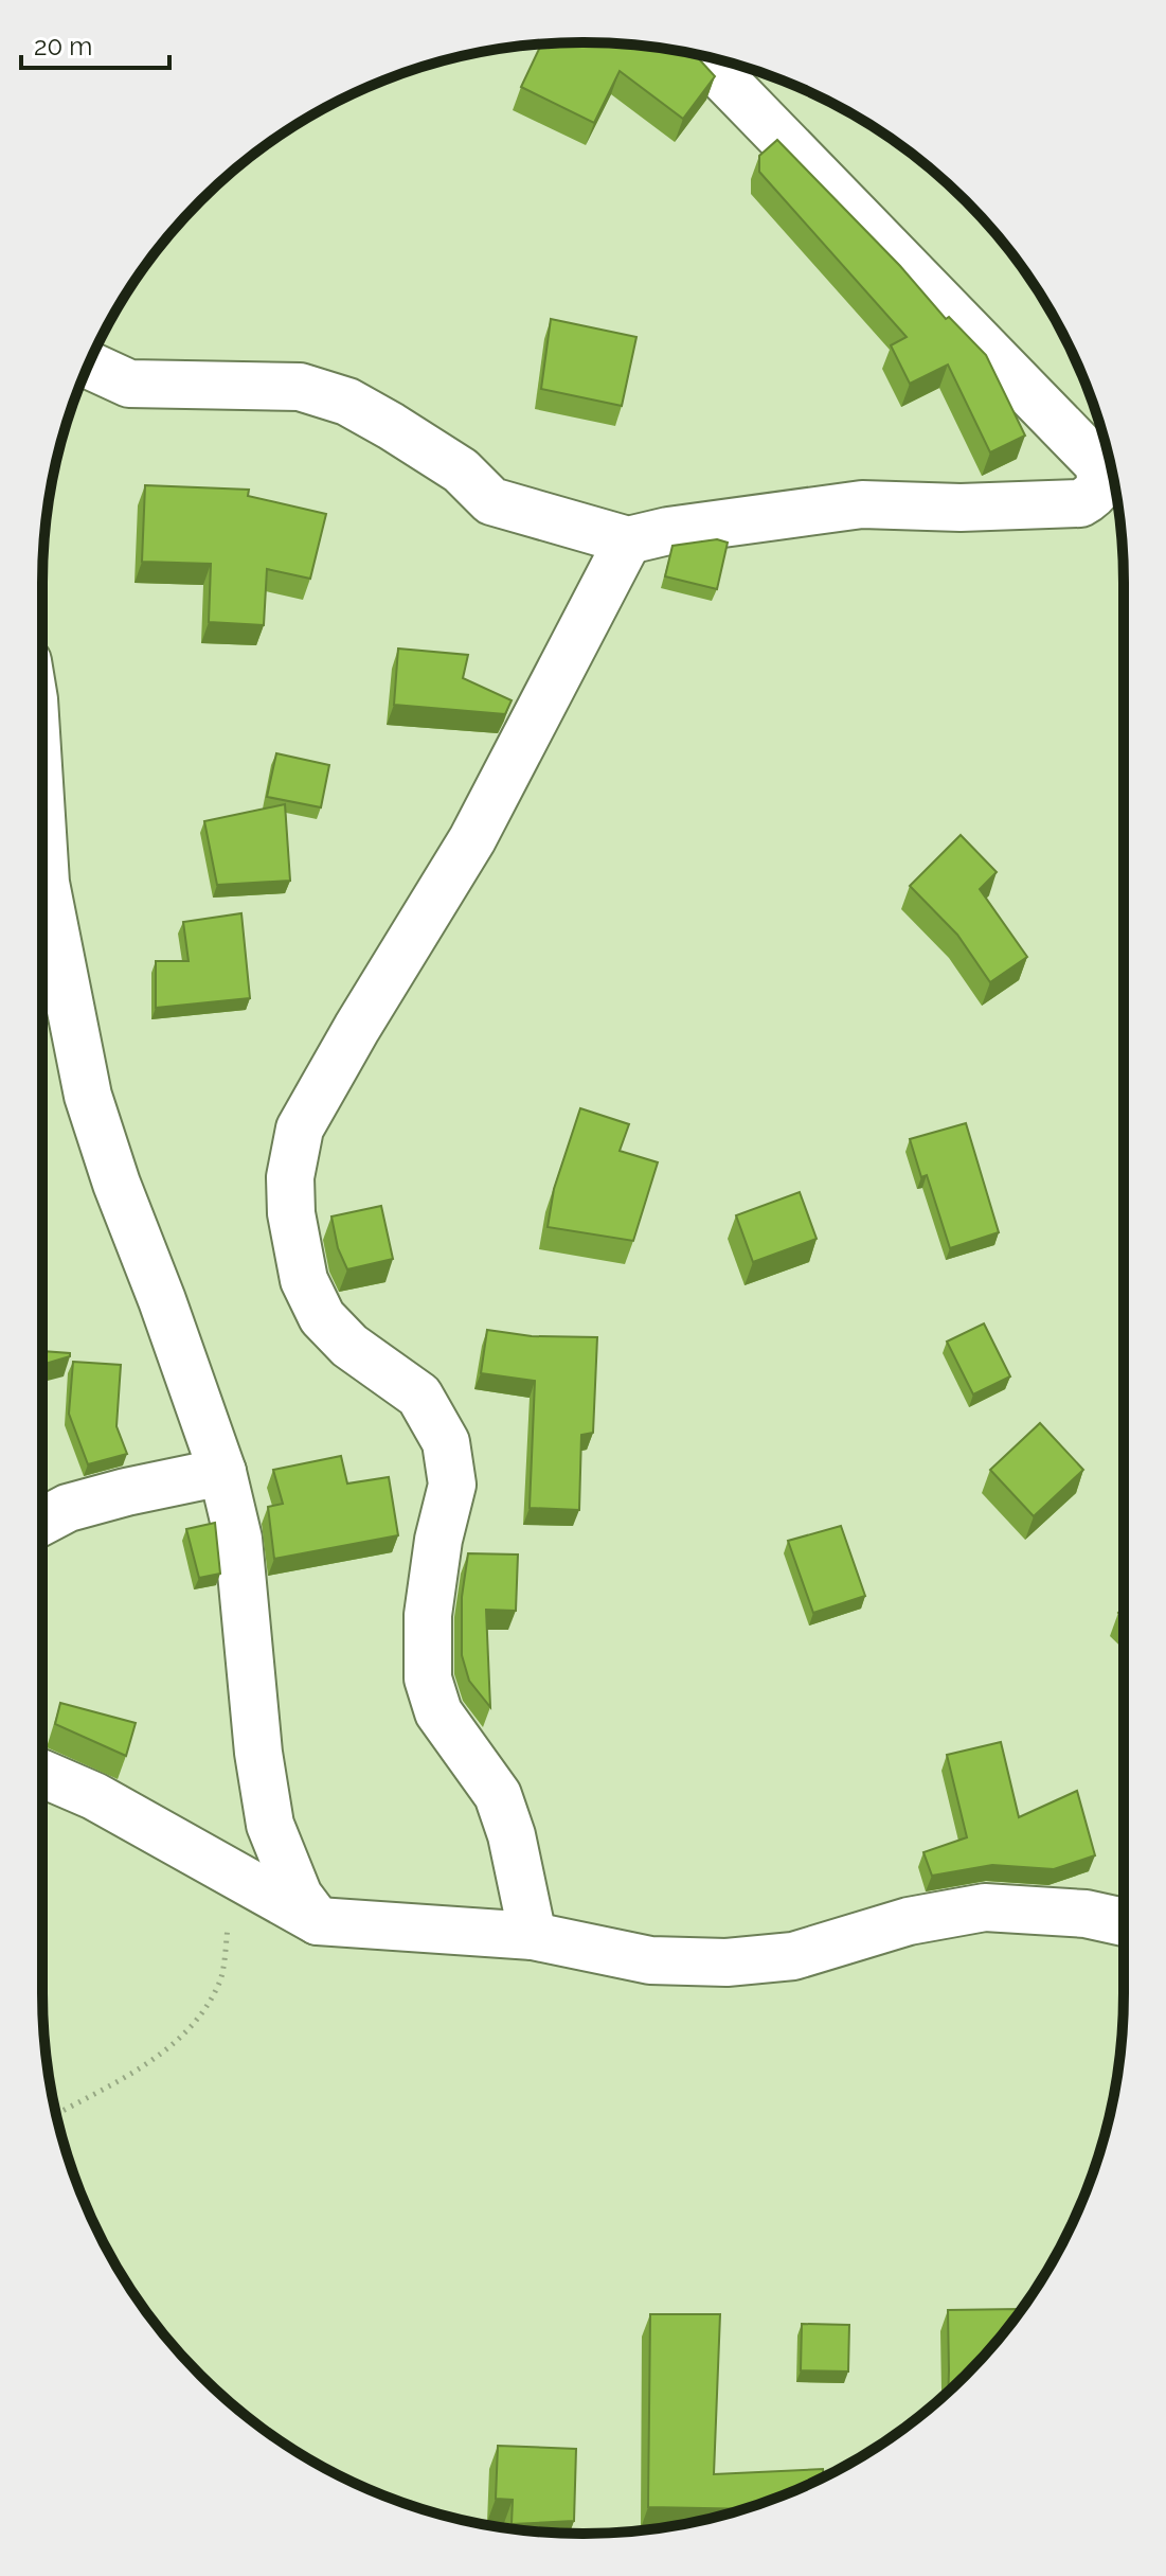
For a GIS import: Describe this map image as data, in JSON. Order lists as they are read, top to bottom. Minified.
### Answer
{"scale_bar":"20 m"}
